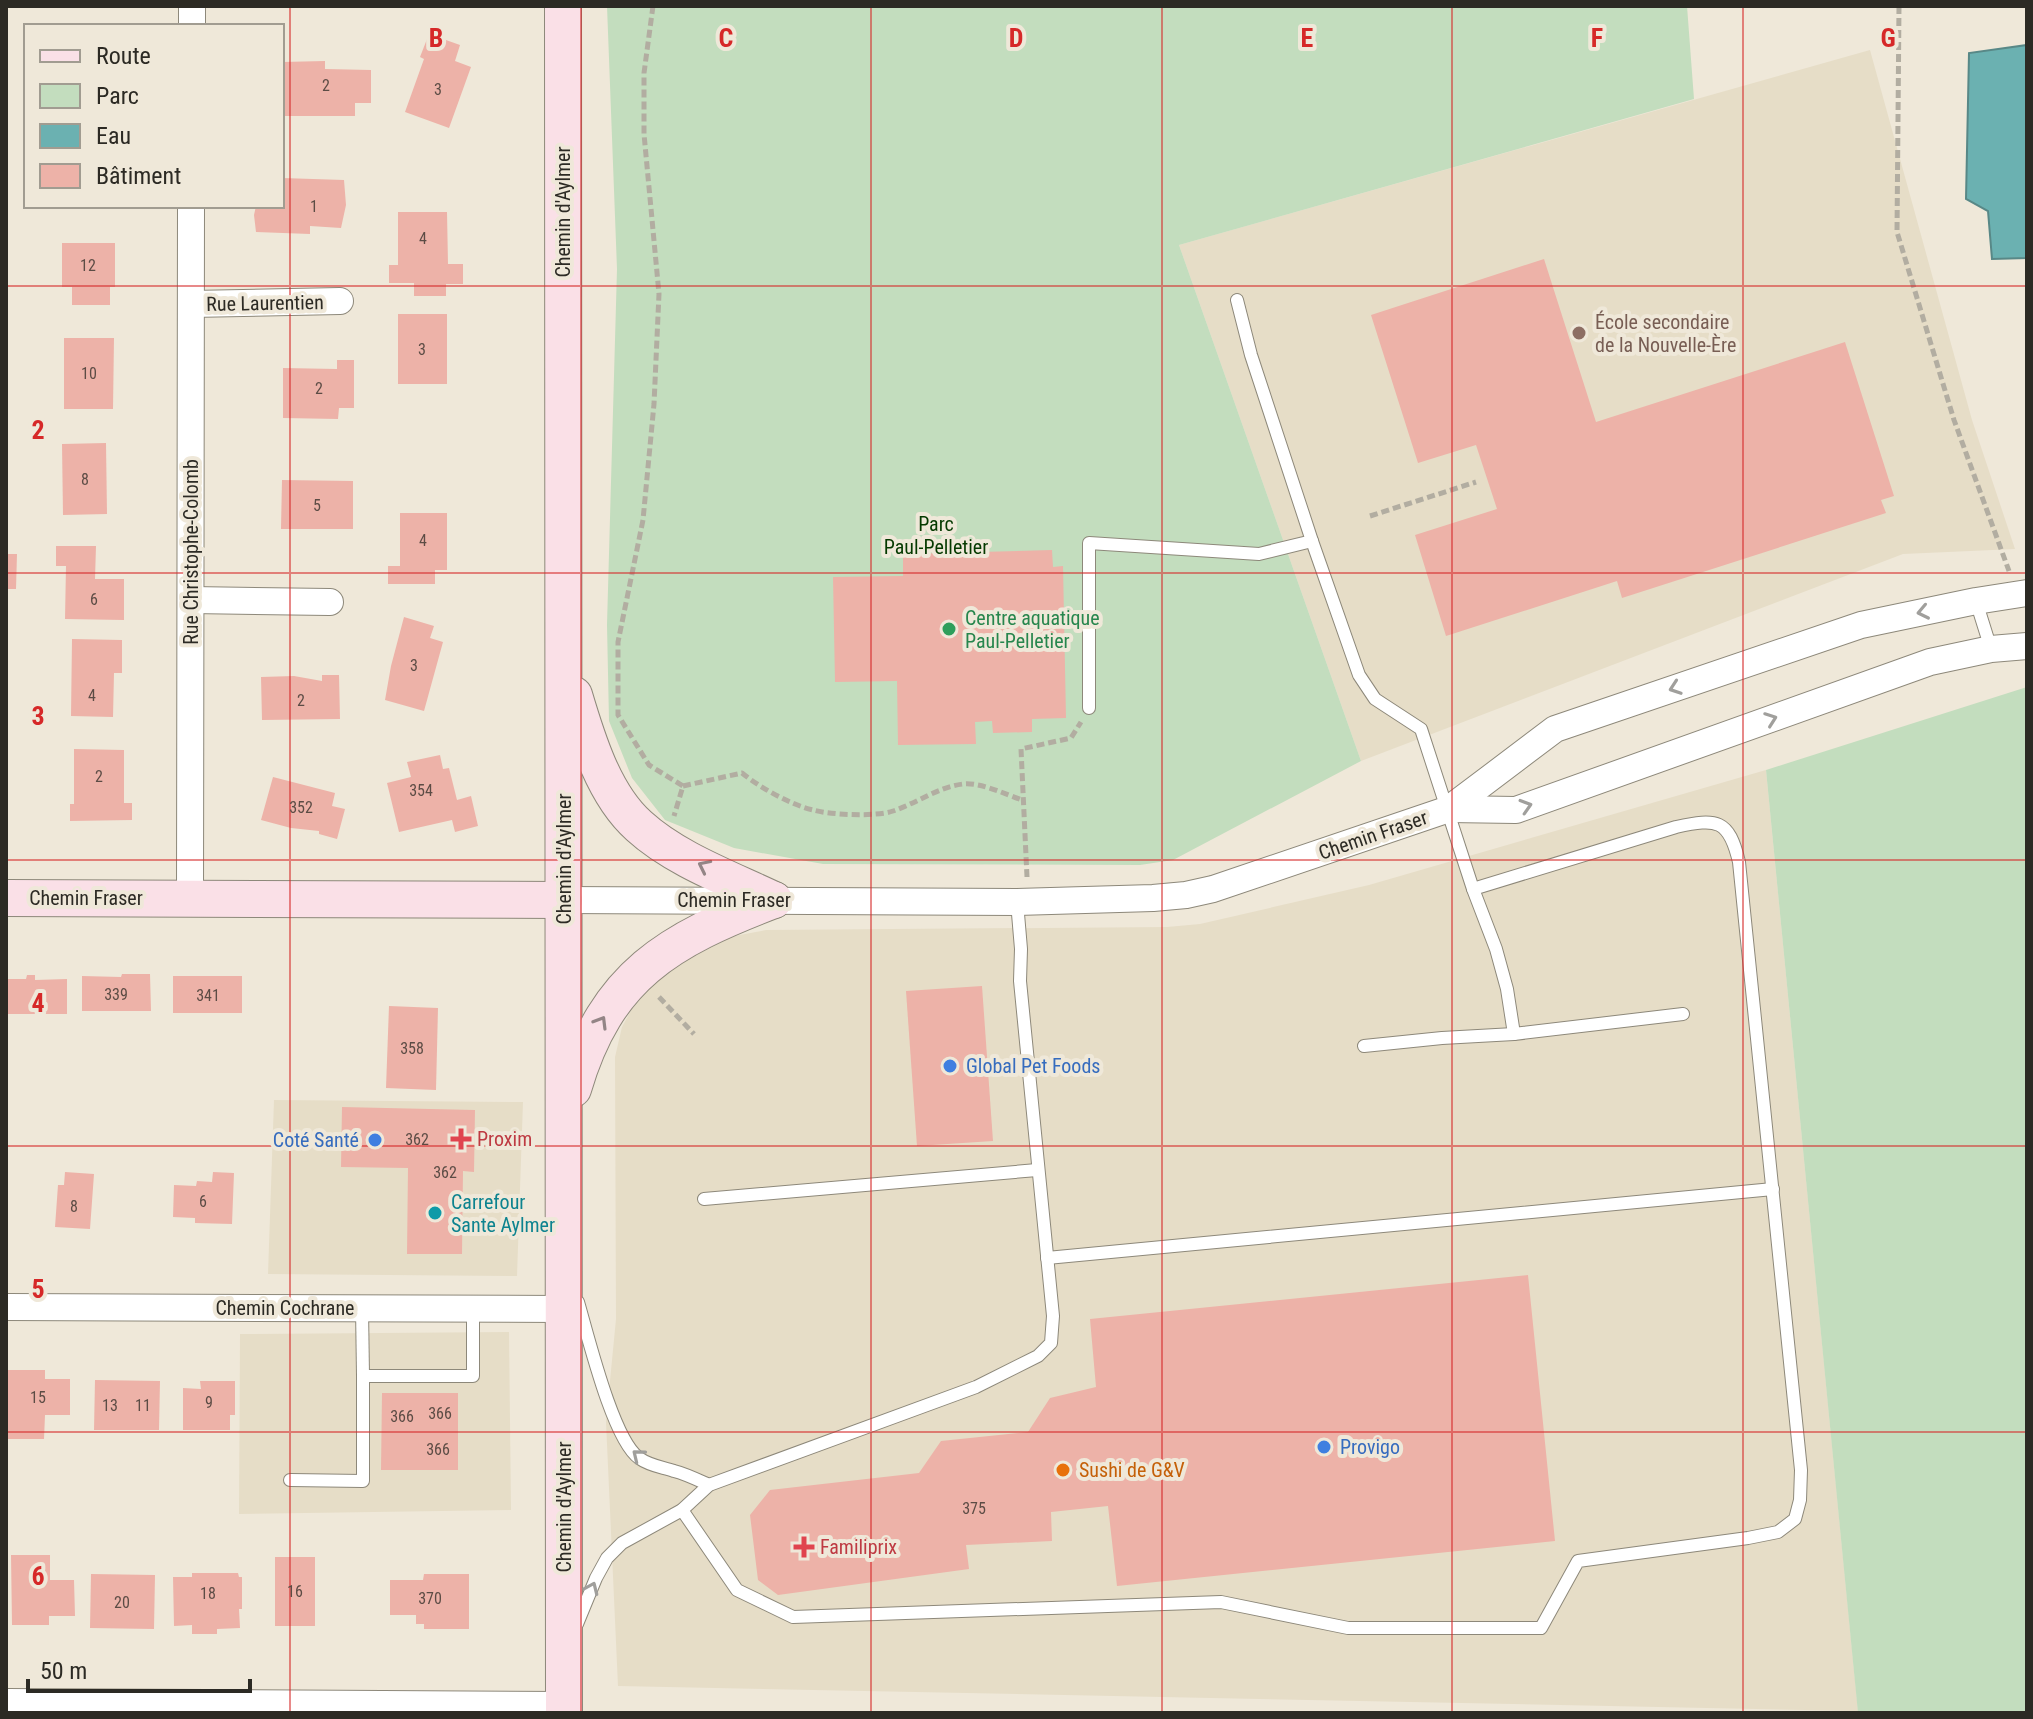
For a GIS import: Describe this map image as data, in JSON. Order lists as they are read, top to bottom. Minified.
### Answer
{"streets":{"main road":["Chemin d'Aylmer","Chemin Fraser"],"street":["Rue Laurentien","Rue Christophe-Colomb","Chemin Cochrane"]},"crossings":[["Chemin d'Aylmer","Chemin Fraser"],["Chemin d'Aylmer","Chemin Cochrane"],["Rue Laurentien","Rue Christophe-Colomb"],["Rue Christophe-Colomb","Chemin Fraser"]],"parks":["Parc Paul-Pelletier"],"places":{"other":["École secondaire de la Nouvelle-Ère","Centre aquatique Paul-Pelletier","Global Pet Foods","Coté Santé","Carrefour Sante Aylmer","Provigo","Sushi de G&V"],"health":["Proxim","Familiprix"]},"house_numbers":["2","3","1","4","12","3","10","2","8","5","4","6","3","4","2","2","354","352","339","341","358","362","362","6","8","15","9","13","11","366","366","366","375","16","18","370","20"],"legend":["Route","Parc","Eau","Bâtiment"],"scale_bar":"50 m","grid":{"columns":["B","C","D","E","F","G"],"rows":["2","3","4","5","6"]}}
